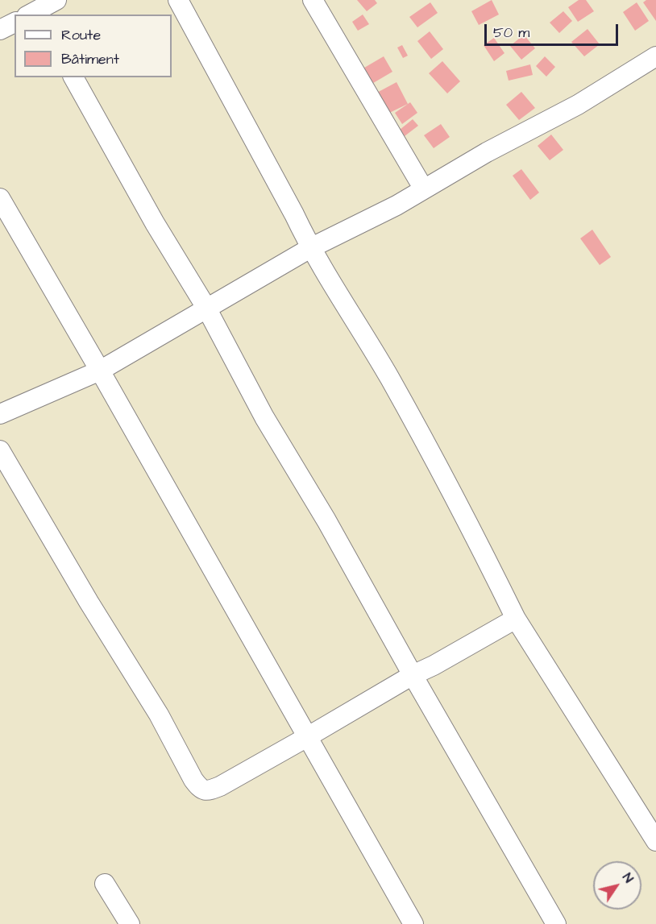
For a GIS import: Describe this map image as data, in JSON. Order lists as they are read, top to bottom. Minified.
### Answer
{"legend":["Route","Bâtiment"],"scale_bar":"50 m","north":"top right"}
